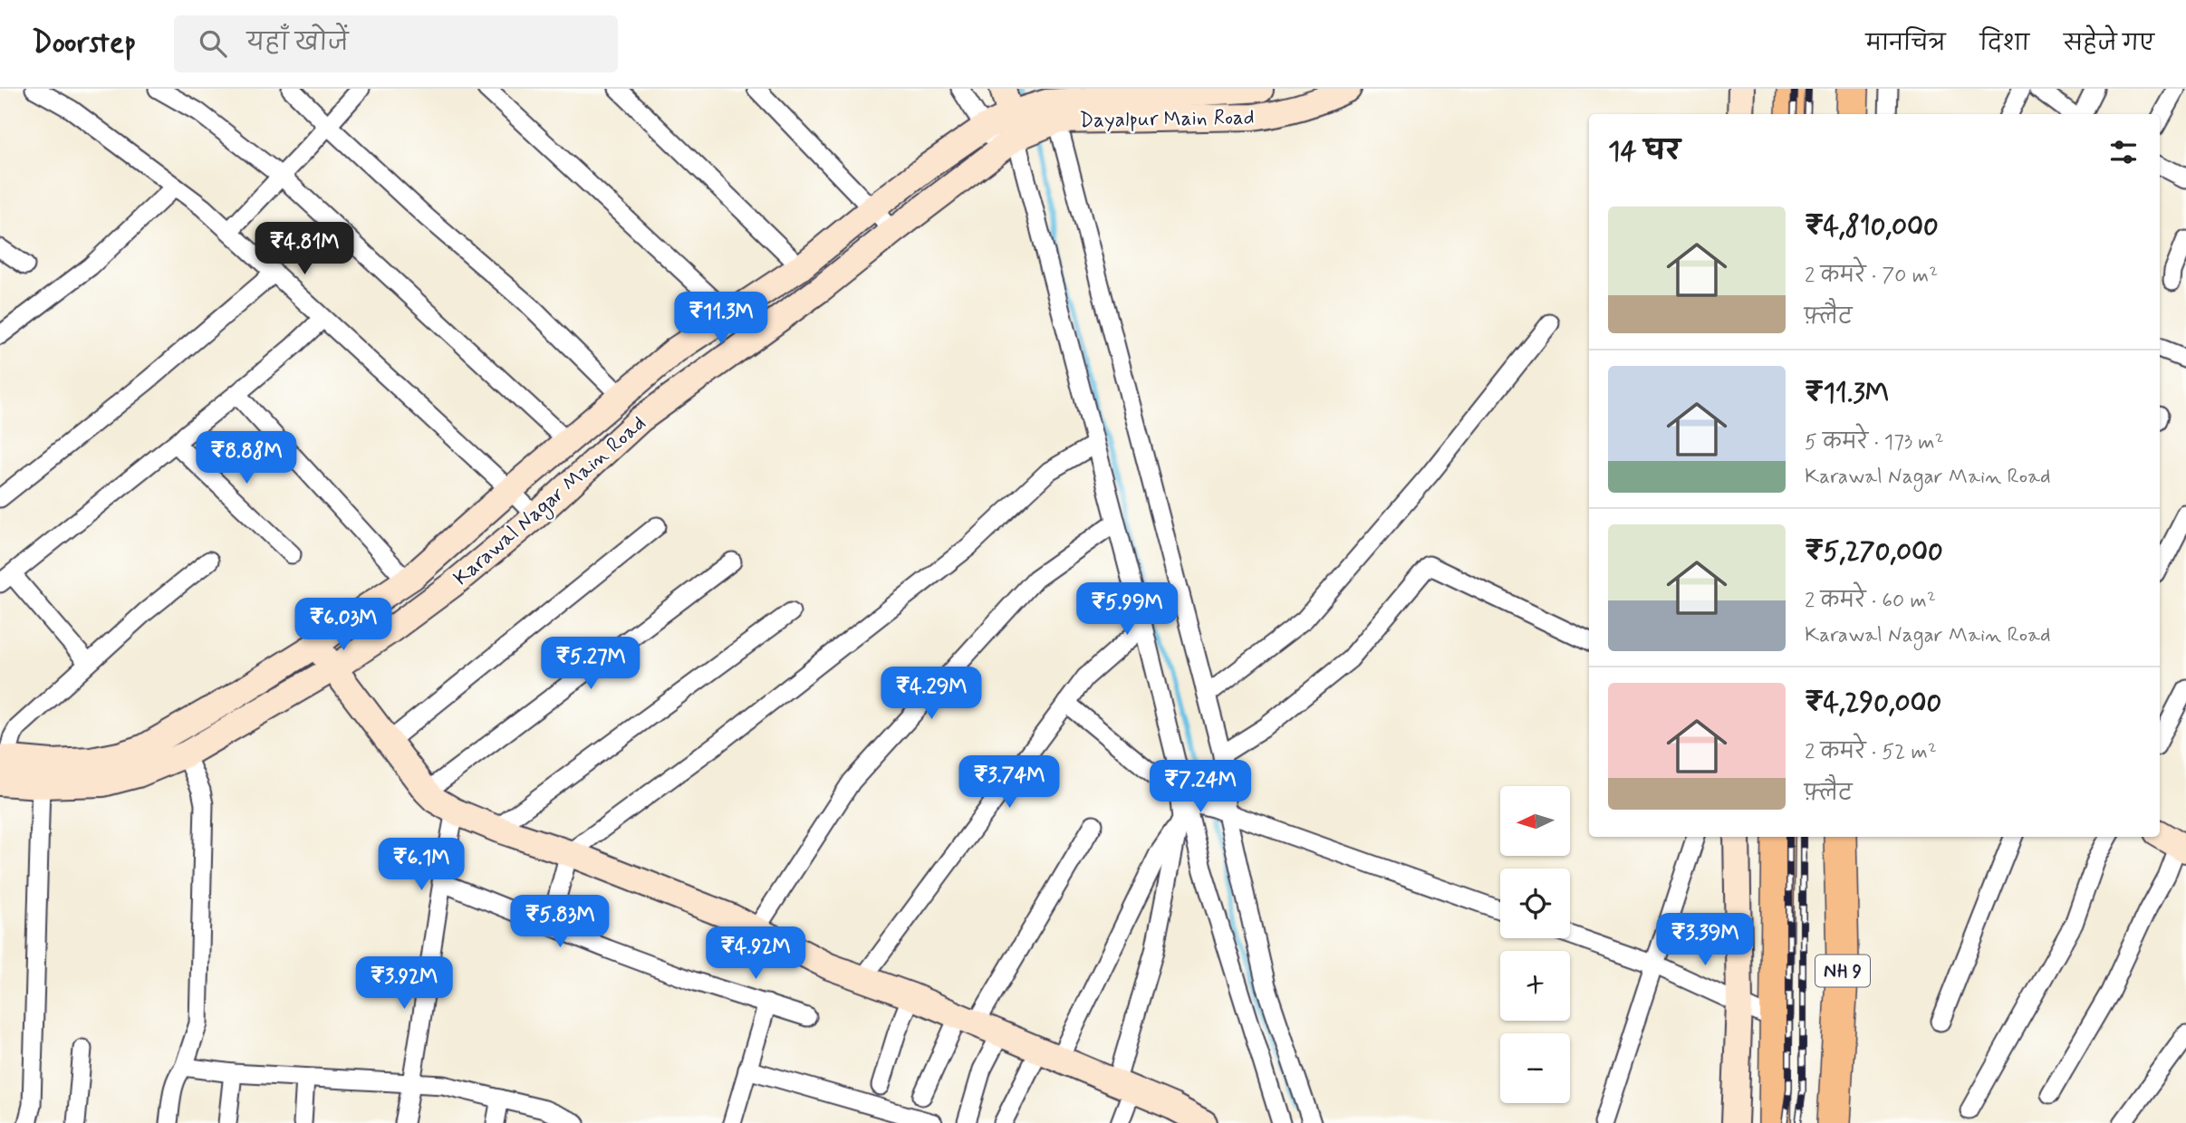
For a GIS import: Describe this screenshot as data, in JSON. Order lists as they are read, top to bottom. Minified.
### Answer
{"streets":{"highway":["NH 9"],"street":["Dayalpur Main Road","Karawal Nagar Main Road"]},"crossings":[["Dayalpur Main Road","Karawal Nagar Main Road"]],"north":"left","page":{"header":"Doorstep","search":"यहाँ खोजें","nav":["मानचित्र","दिशा","सहेजे गए"],"heading":"14 घर","list":[{"name":"₹4,810,000","note":"2 कमरे · 70 m² · फ़्लैट"},{"name":"₹11.3M","note":"5 कमरे · 173 m² · Karawal Nagar Main Road"},{"name":"₹5,270,000","note":"2 कमरे · 60 m² · Karawal Nagar Main Road"},{"name":"₹4,290,000","note":"2 कमरे · 52 m² · फ़्लैट"}],"price":["₹4.81M","₹11.3M","₹8.88M","₹5.99M","₹6.03M","₹5.27M","₹4.29M","₹3.74M","₹7.24M","₹6.1M","₹5.83M","₹3.39M","₹4.92M","₹3.92M"],"map_buttons":["+","−"]}}
